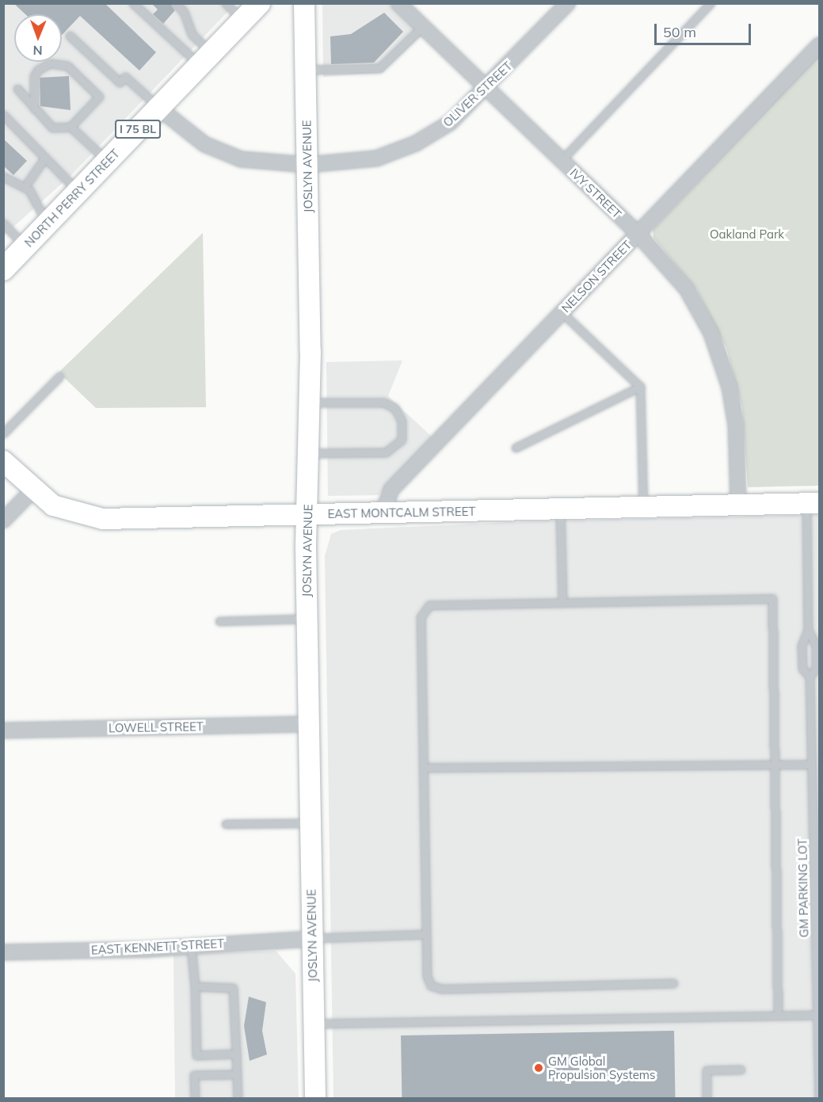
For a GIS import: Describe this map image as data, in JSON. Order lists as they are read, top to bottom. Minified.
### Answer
{"streets":{"main road":["I 75 BL","JOSLYN AVENUE","NORTH PERRY STREET","EAST MONTCALM STREET"],"street":["OLIVER STREET","IVY STREET","NELSON STREET","LOWELL STREET","EAST KENNETT STREET"],"lane":["GM PARKING LOT"]},"crossings":[["OLIVER STREET","JOSLYN AVENUE"],["OLIVER STREET","IVY STREET"],["OLIVER STREET","NORTH PERRY STREET"],["JOSLYN AVENUE","EAST MONTCALM STREET"],["JOSLYN AVENUE","LOWELL STREET"],["JOSLYN AVENUE","EAST KENNETT STREET"],["IVY STREET","NELSON STREET"],["IVY STREET","EAST MONTCALM STREET"],["NELSON STREET","EAST MONTCALM STREET"],["EAST MONTCALM STREET","GM PARKING LOT"]],"parks":["Oakland Park"],"places":["GM Global Propulsion Systems"],"scale_bar":"50 m","north":"bottom"}
